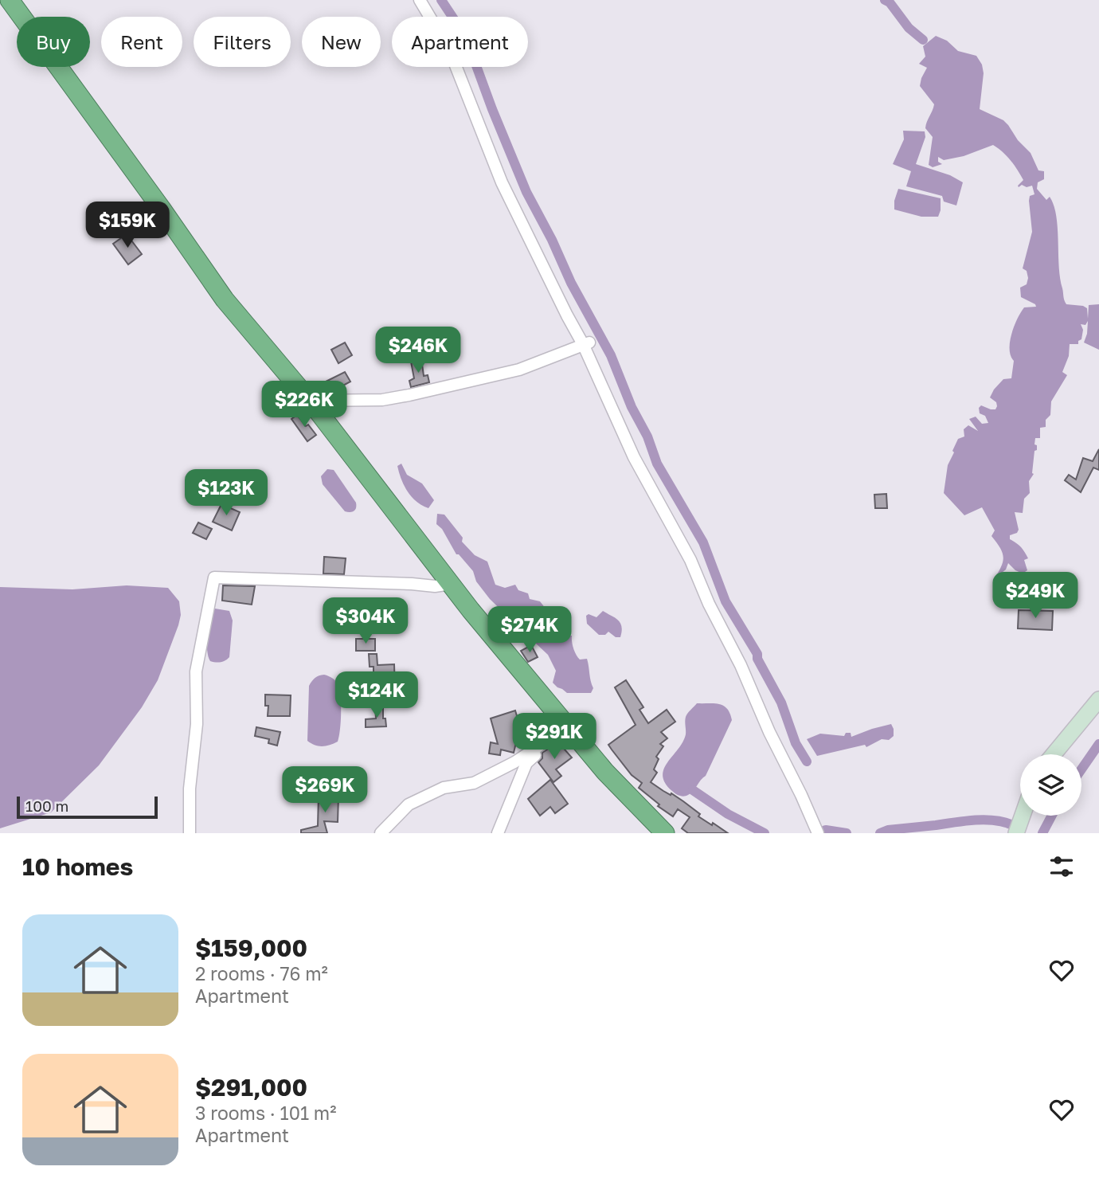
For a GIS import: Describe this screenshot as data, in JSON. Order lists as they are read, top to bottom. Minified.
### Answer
{"scale_bar":"100 m","page":{"chip":["Buy","Rent","Filters","New","Apartment"],"price":["$159K","$246K","$226K","$123K","$249K","$304K","$274K","$124K","$291K","$269K"],"scale":"100 m","heading":"10 homes","list":[{"name":"$159,000","note":"2 rooms · 76 m² · Apartment"},{"name":"$291,000","note":"3 rooms · 101 m² · Apartment"}]}}
